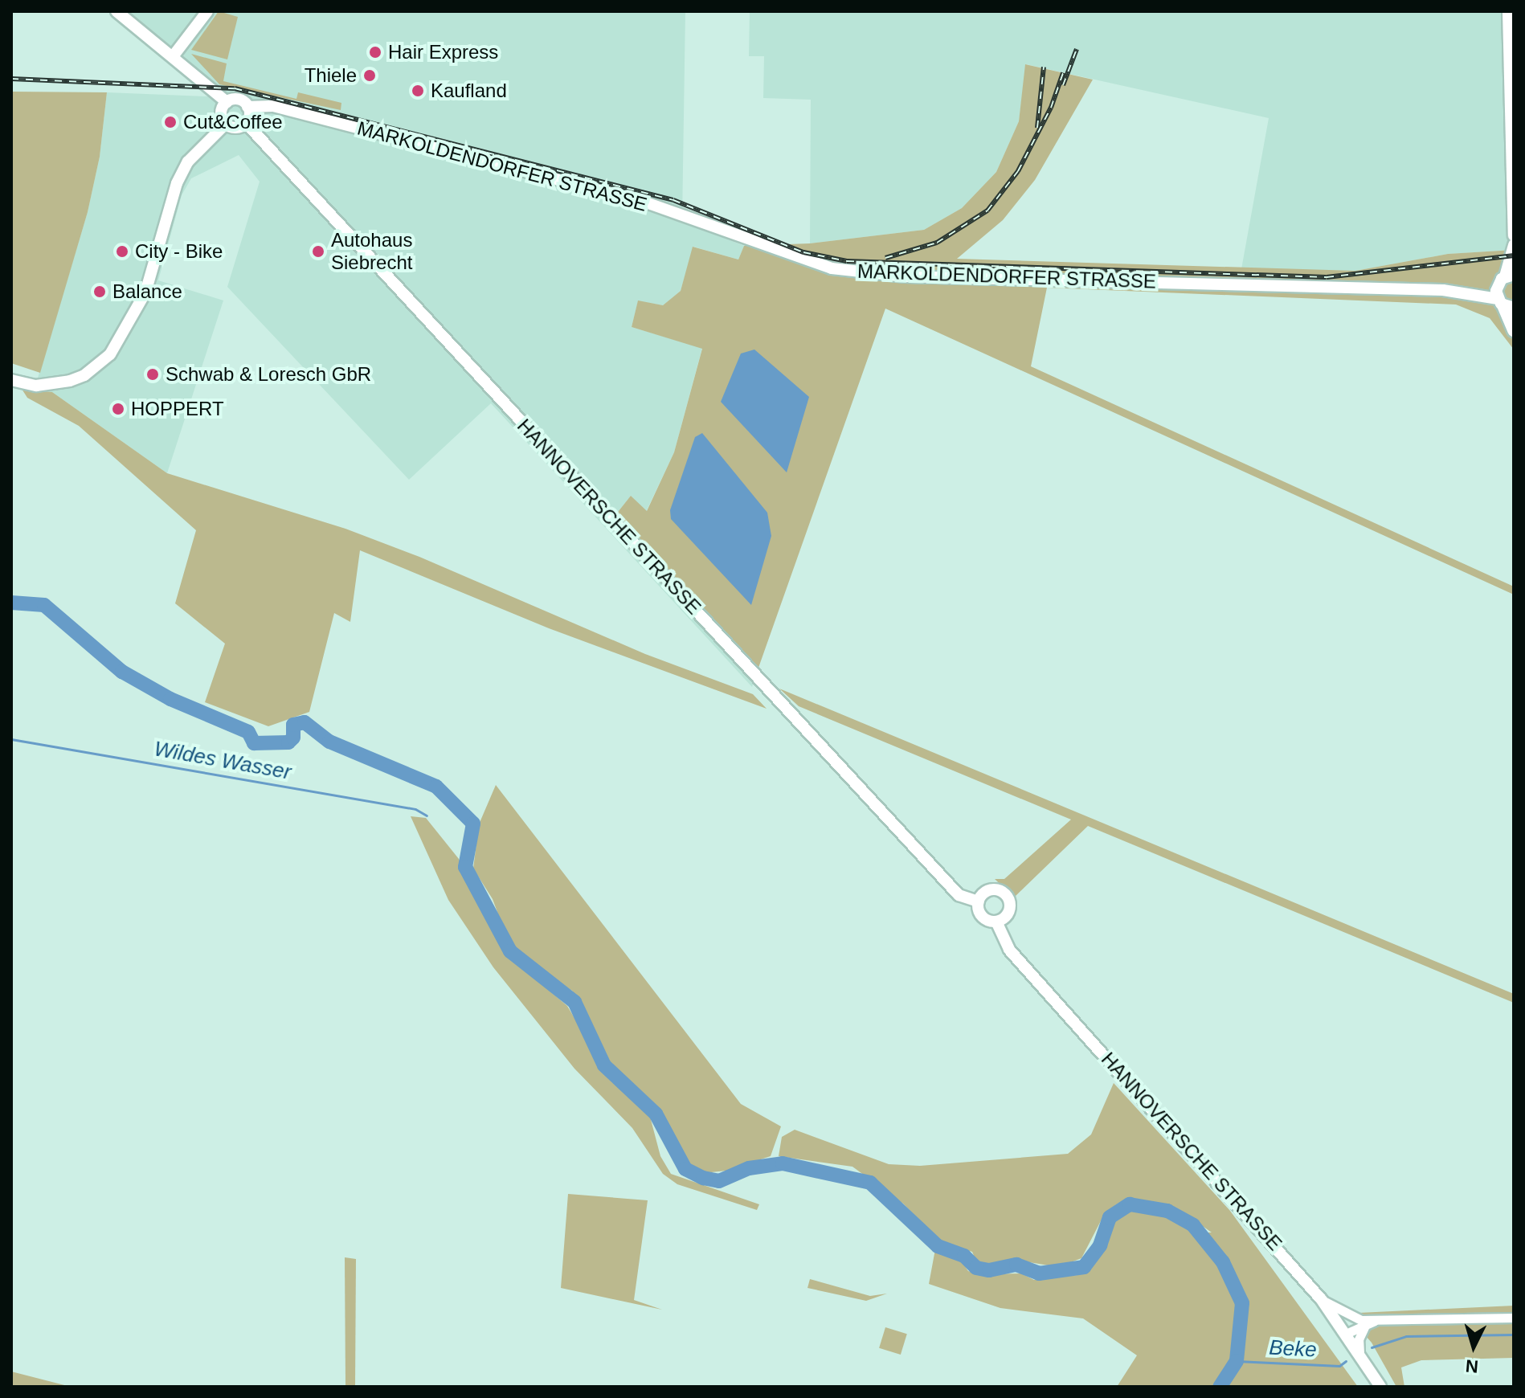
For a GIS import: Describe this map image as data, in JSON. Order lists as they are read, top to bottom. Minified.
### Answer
{"streets":{"main road":["MARKOLDENDORFER STRASSE","HANNOVERSCHE STRASSE"]},"crossings":[["MARKOLDENDORFER STRASSE","HANNOVERSCHE STRASSE"]],"water":["Wildes Wasser","Beke"],"places":["Hair Express","Thiele","Kaufland","Cut&Coffee","City - Bike","Autohaus Siebrecht","Balance","Schwab & Loresch GbR","HOPPERT"],"north":"bottom"}
